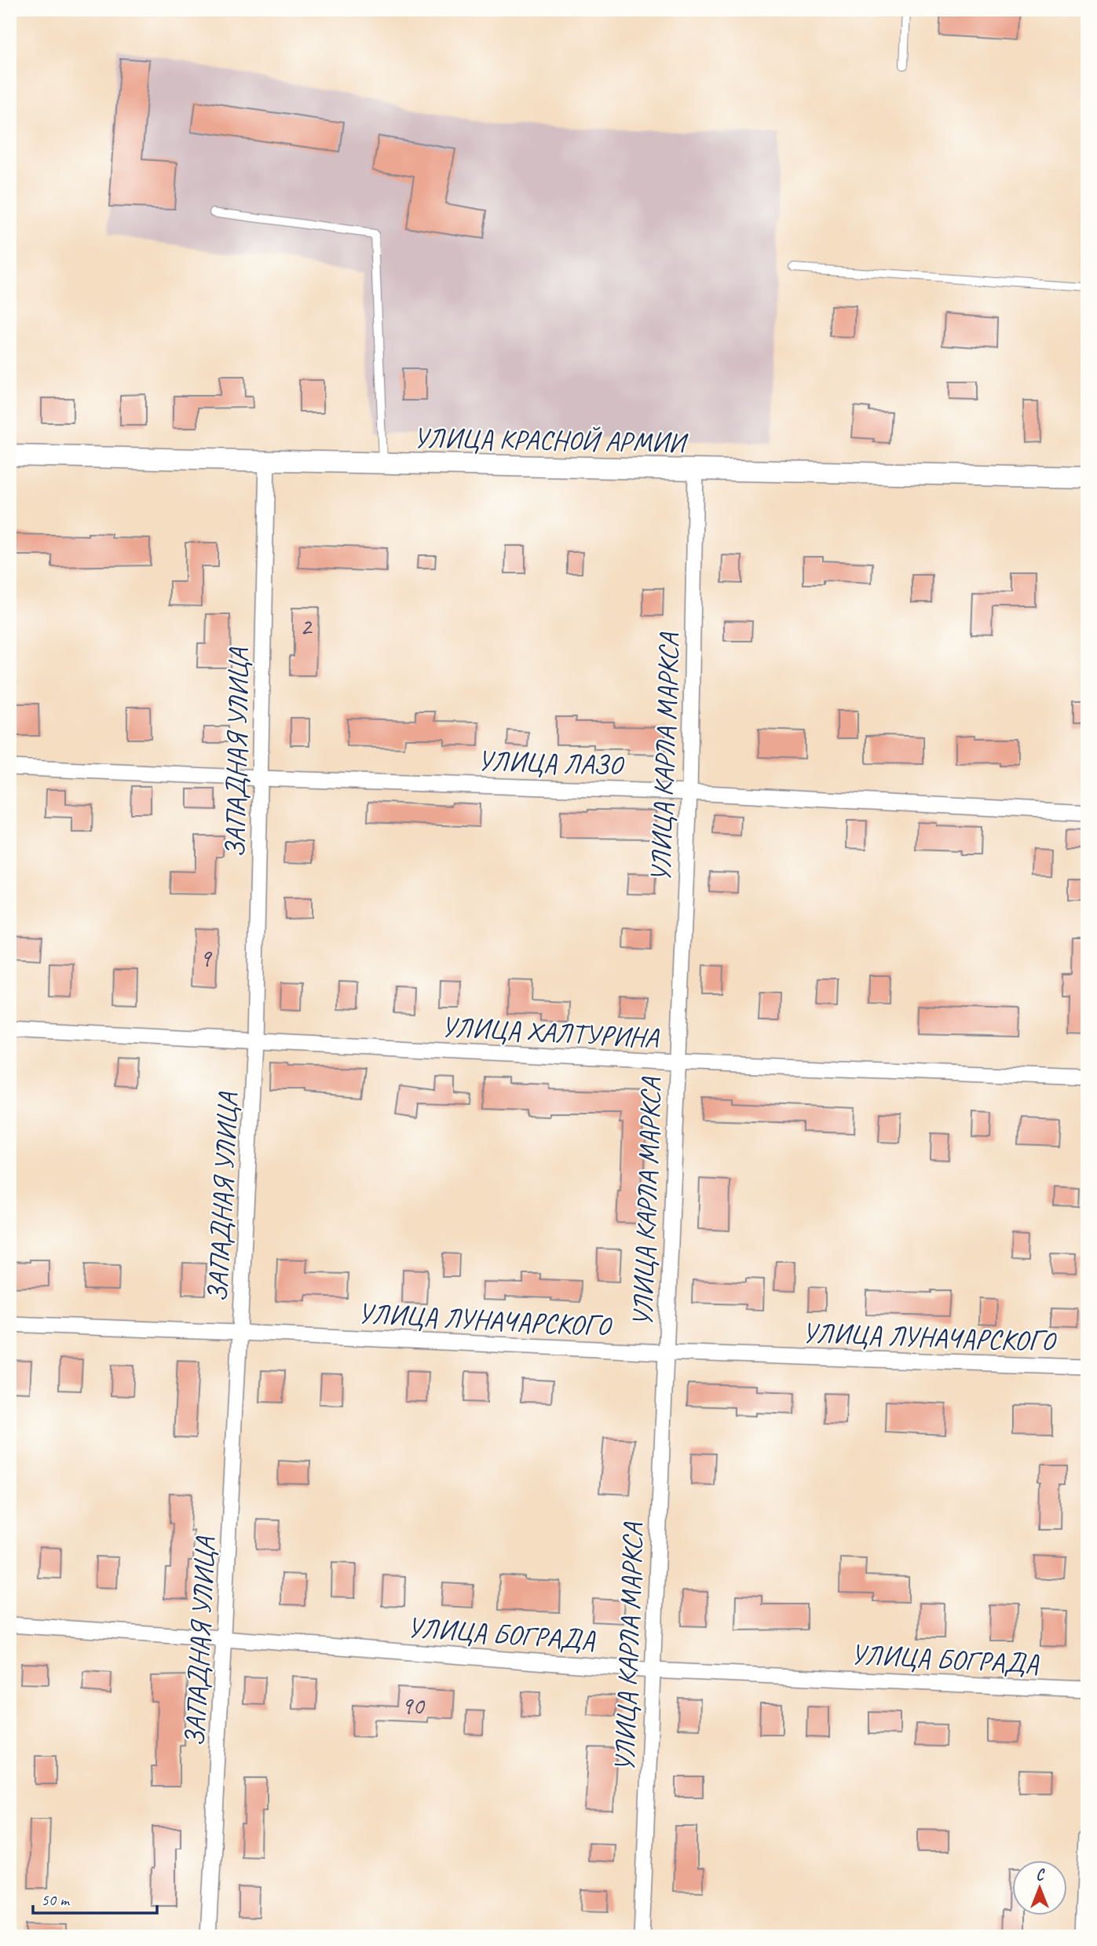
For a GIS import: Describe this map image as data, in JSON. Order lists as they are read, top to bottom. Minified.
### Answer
{"streets":{"street":["УЛИЦА КРАСНОЙ АРМИИ","ЗАПАДНАЯ УЛИЦА","УЛИЦА КАРЛА МАРКСА","УЛИЦА ЛАЗО","УЛИЦА ХАЛТУРИНА","УЛИЦА ЛУНАЧАРСКОГО","УЛИЦА БОГРАДА"]},"crossings":[["УЛИЦА КРАСНОЙ АРМИИ","ЗАПАДНАЯ УЛИЦА"],["УЛИЦА КРАСНОЙ АРМИИ","УЛИЦА КАРЛА МАРКСА"],["ЗАПАДНАЯ УЛИЦА","УЛИЦА ЛАЗО"],["ЗАПАДНАЯ УЛИЦА","УЛИЦА ХАЛТУРИНА"],["ЗАПАДНАЯ УЛИЦА","УЛИЦА ЛУНАЧАРСКОГО"],["ЗАПАДНАЯ УЛИЦА","УЛИЦА БОГРАДА"],["УЛИЦА КАРЛА МАРКСА","УЛИЦА ЛАЗО"],["УЛИЦА КАРЛА МАРКСА","УЛИЦА ХАЛТУРИНА"],["УЛИЦА КАРЛА МАРКСА","УЛИЦА ЛУНАЧАРСКОГО"],["УЛИЦА КАРЛА МАРКСА","УЛИЦА БОГРАДА"]],"house_numbers":["2","9","90"],"scale_bar":"50 m","north":"top"}
